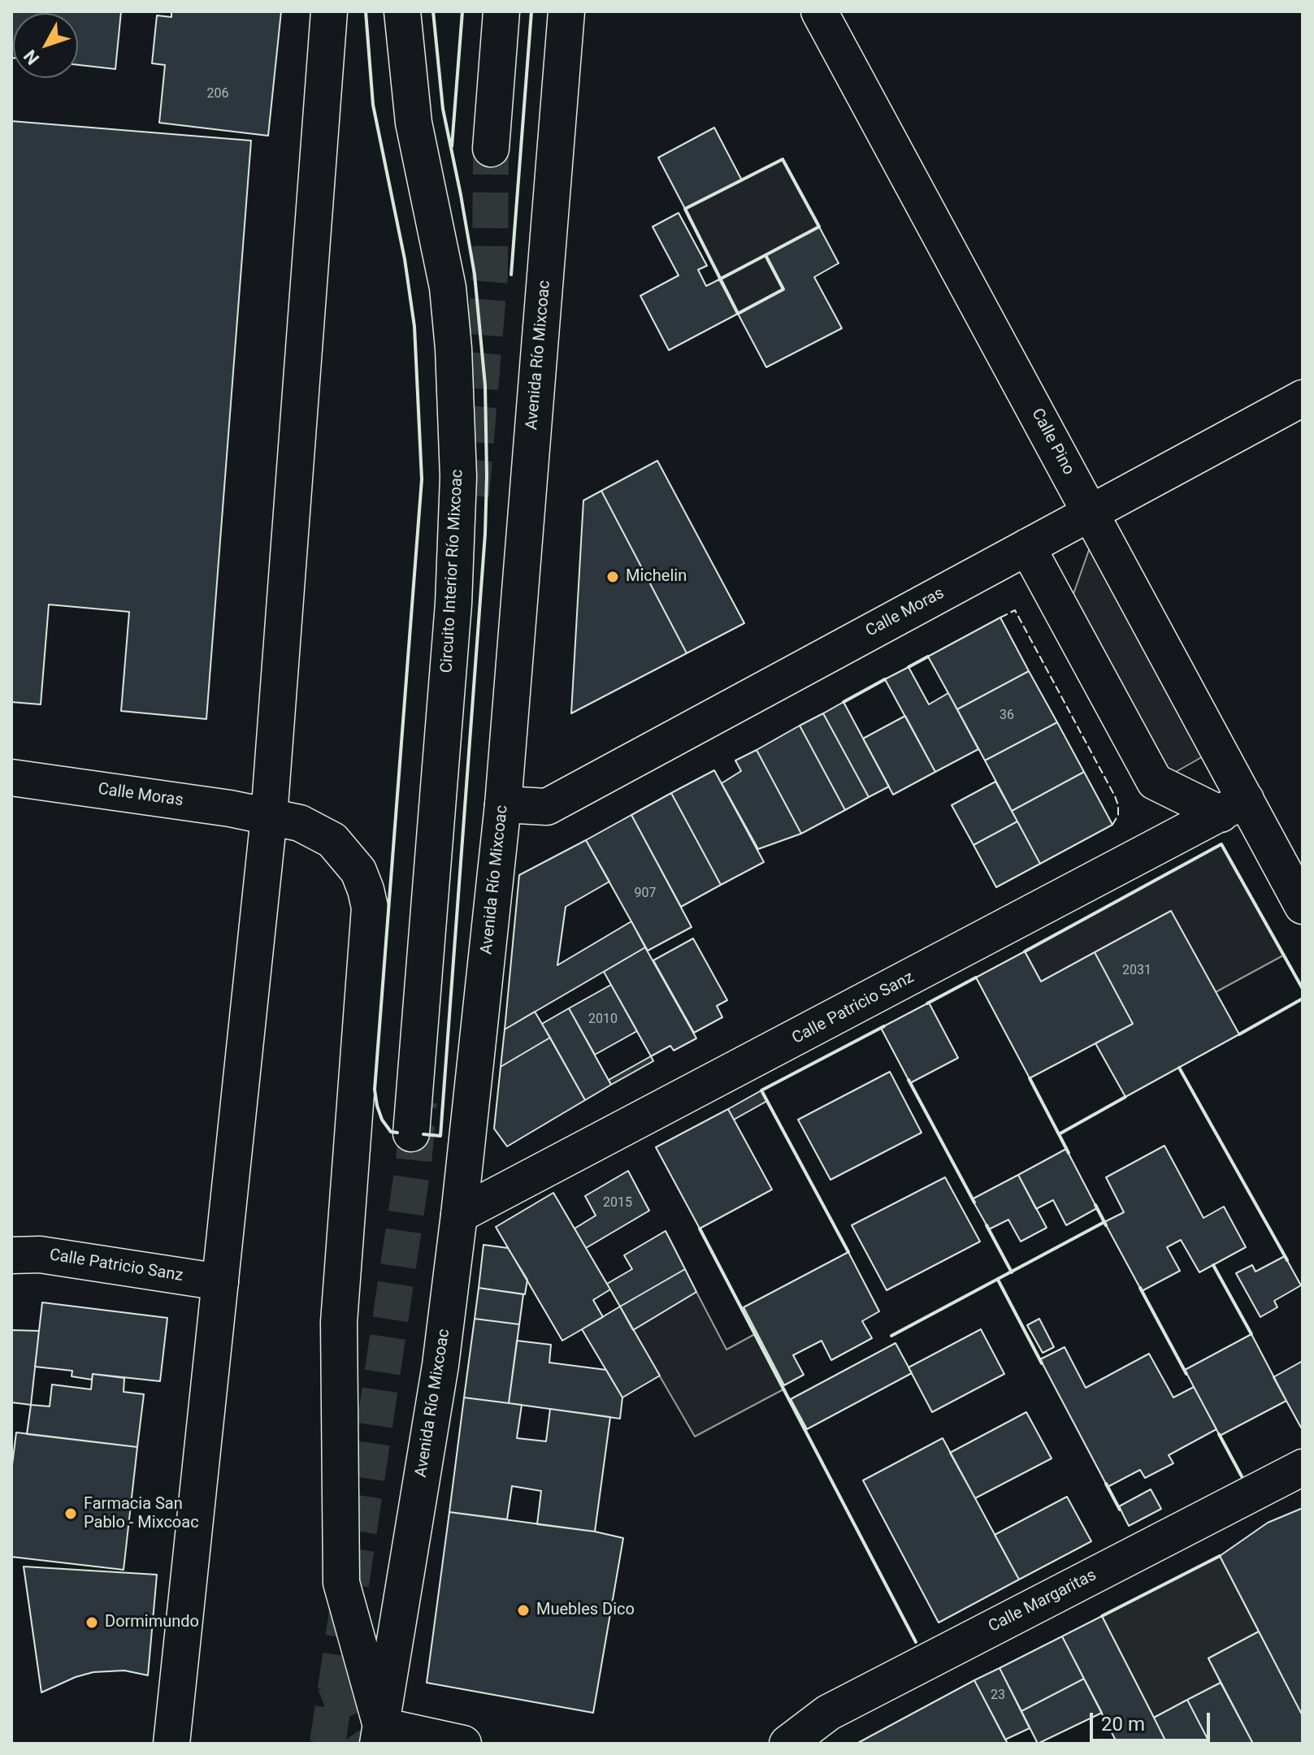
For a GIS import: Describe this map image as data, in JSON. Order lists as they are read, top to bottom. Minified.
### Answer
{"streets":{"main road":["Avenida Río Mixcoac","Calle Pino","Circuito Interior Río Mixcoac","Calle Moras","Calle Patricio Sanz","Calle Margaritas"]},"crossings":[["Avenida Río Mixcoac","Calle Moras"],["Avenida Río Mixcoac","Calle Patricio Sanz"],["Calle Pino","Calle Moras"],["Calle Pino","Calle Patricio Sanz"]],"places":["Michelin","Farmacia San Pablo - Mixcoac","Muebles Dico","Dormimundo"],"house_numbers":["206","36","907","2031","2010","2015","23"],"scale_bar":"20 m","north":"bottom left"}
